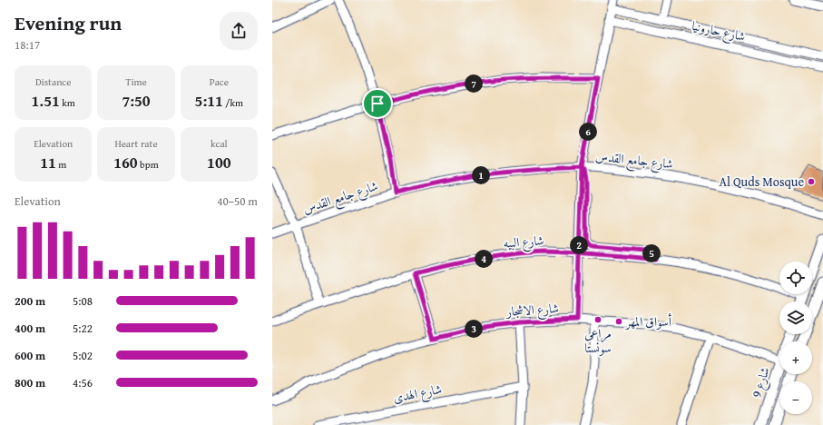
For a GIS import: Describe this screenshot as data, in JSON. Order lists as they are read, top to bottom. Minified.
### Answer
{"streets":{"main road":["شارع 9"],"street":["شارع حارونيا","شارع جامع القدس","شارع البيه","شارع الاشجار","شارع الهدى"]},"places":["Al Quds Mosque","مراعى سونستا","أسواق المهر"],"page":{"heading":["Evening run","18:17"],"stats":[["Distance","1.51 km"],["Time","7:50"],["Pace","5:11 /km"],["Elevation","11 m"],["Heart rate","160 bpm"],["kcal","100"]],"pins":["7","6","1","2","5","4","3"],"chart":["Elevation","40–50 m"],"map_buttons":["+","−"],"list":[{"name":"200 m","note":"5:08"},{"name":"400 m","note":"5:22"},{"name":"600 m","note":"5:02"},{"name":"800 m","note":"4:56"}]}}
